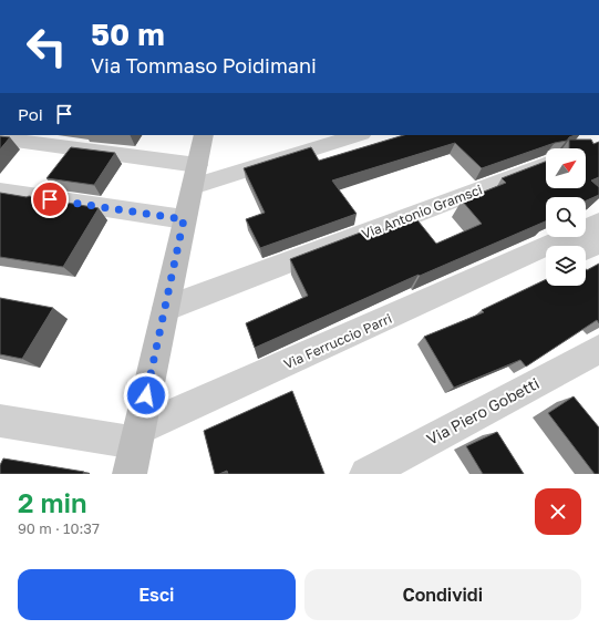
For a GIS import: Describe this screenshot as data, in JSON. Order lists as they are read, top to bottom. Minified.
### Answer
{"streets":{"street":["Via Antonio Gramsci","Via Ferruccio Parri","Via Piero Gobetti"]},"north":"top right","page":{"turn":["50 m","Via Tommaso Poidimani"],"then":"Poi","heading":["2 min","90 m · 10:37"],"buttons":["Esci","Condividi"]}}
